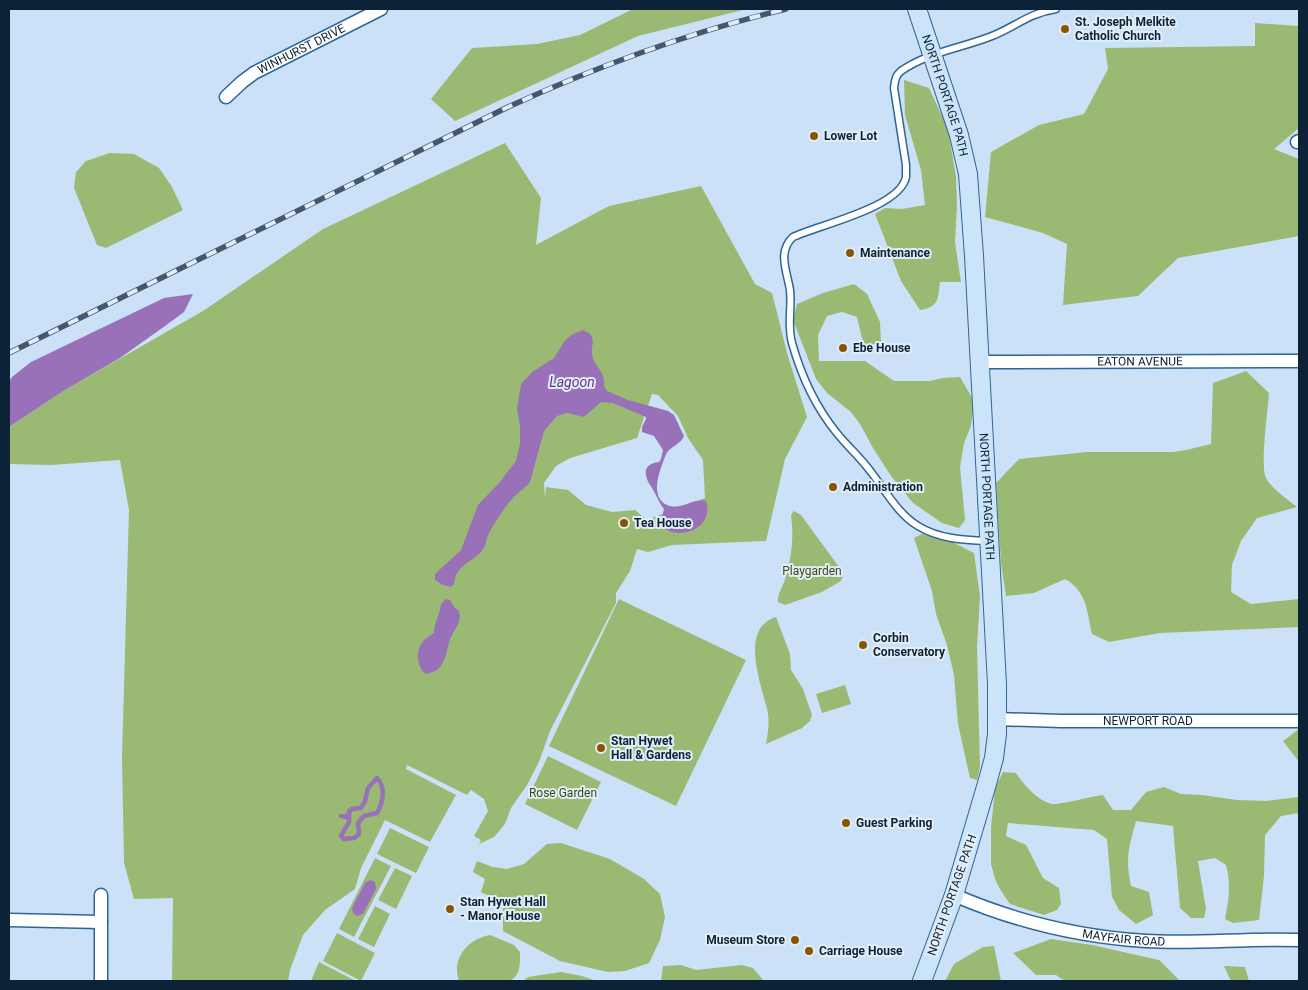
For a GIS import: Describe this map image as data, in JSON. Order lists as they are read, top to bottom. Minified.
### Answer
{"streets":{"main road":["NORTH PORTAGE PATH"],"street":["WINHURST DRIVE","EATON AVENUE","NEWPORT ROAD","MAYFAIR ROAD"]},"crossings":[["NORTH PORTAGE PATH","EATON AVENUE"],["NORTH PORTAGE PATH","NEWPORT ROAD"],["NORTH PORTAGE PATH","MAYFAIR ROAD"]],"water":["Lagoon"],"parks":["Playgarden","Rose Garden"],"places":["St. Joseph Melkite Catholic Church","Lower Lot","Maintenance","Ebe House","Administration","Tea House","Corbin Conservatory","Stan Hywet Hall & Gardens","Guest Parking","Stan Hywet Hall - Manor House","Museum Store","Carriage House"]}
